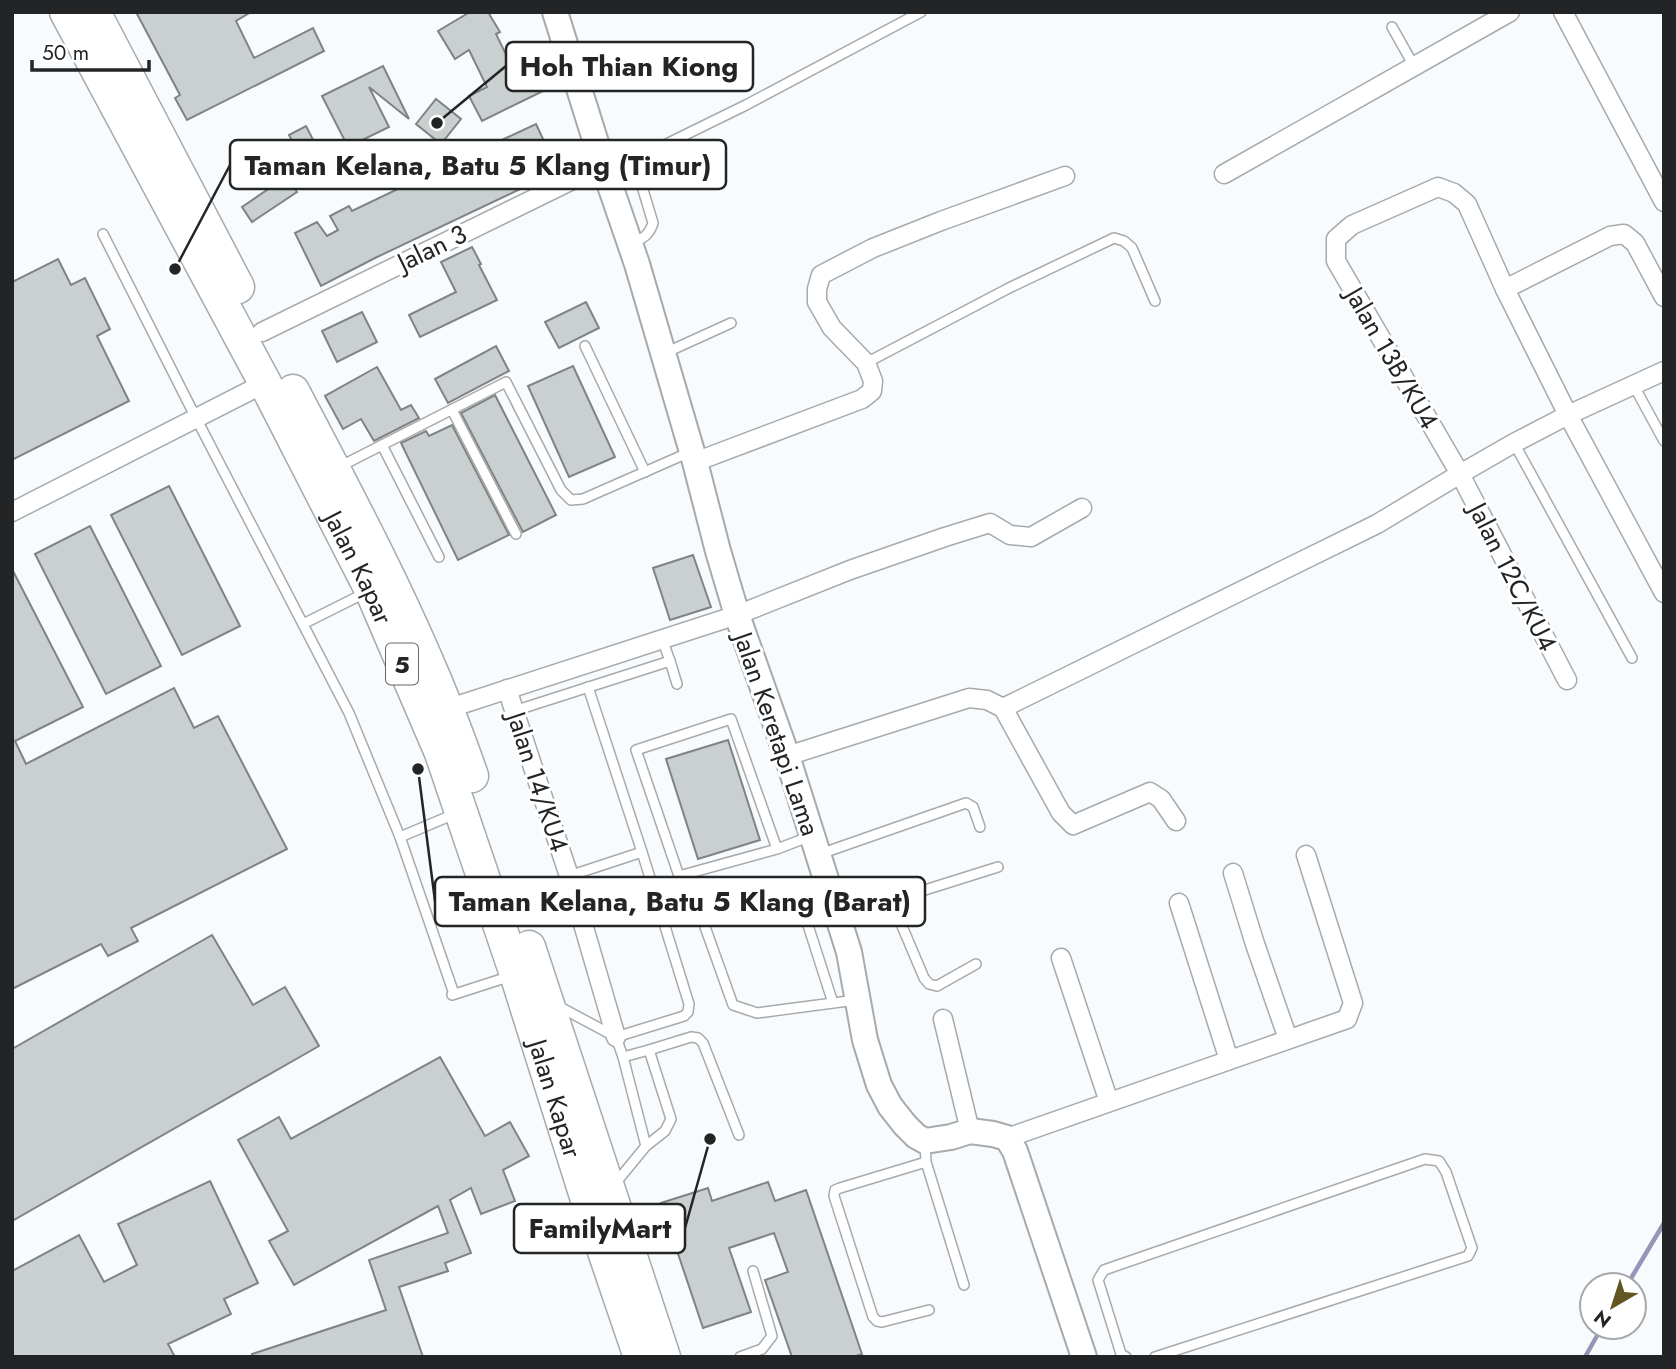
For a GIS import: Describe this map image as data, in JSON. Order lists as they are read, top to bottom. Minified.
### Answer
{"streets":{"highway":["Jalan Kapar","5"],"street":["Jalan 3","Jalan 13B/KU4","Jalan 12C/KU4","Jalan Keretapi Lama","Jalan 14/KU4"]},"crossings":[["Jalan 3","Jalan Kapar"],["Jalan 3","Jalan Keretapi Lama"],["Jalan 13B/KU4","Jalan 12C/KU4"]],"places":["Hoh Thian Kiong","Taman Kelana, Batu 5 Klang (Timur)","Taman Kelana, Batu 5 Klang (Barat)","FamilyMart"],"scale_bar":"50 m","north":"bottom left"}
